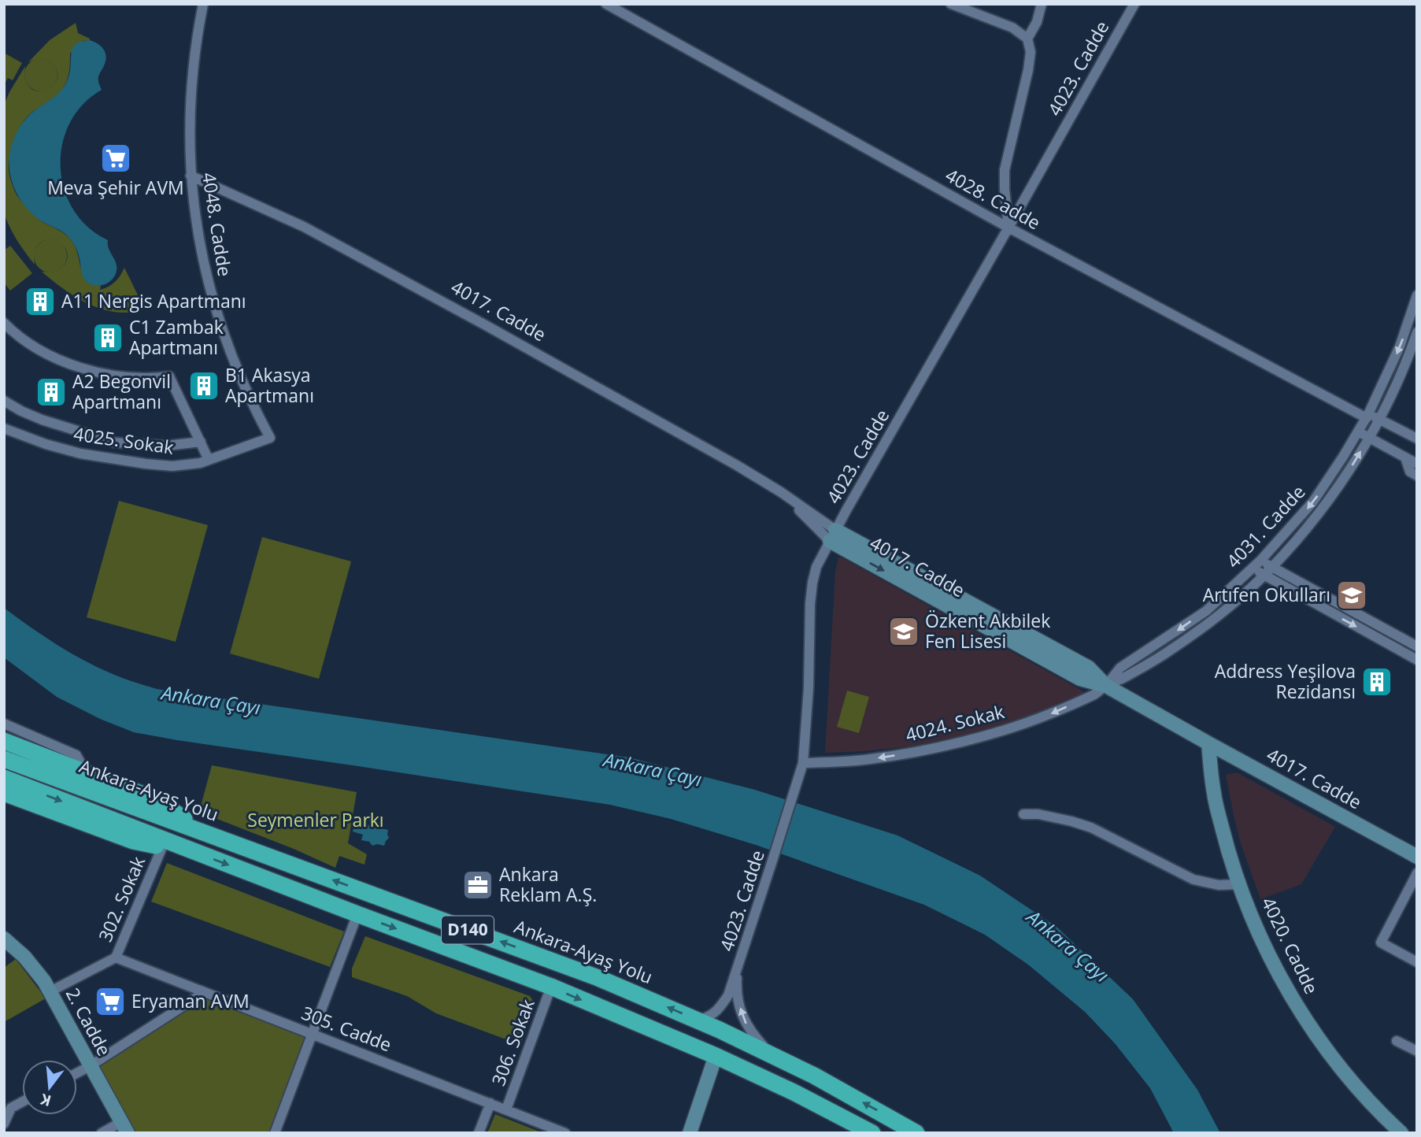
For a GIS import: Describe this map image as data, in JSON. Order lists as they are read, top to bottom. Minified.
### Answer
{"streets":{"highway":["Ankara-Ayaş Yolu","D140"],"street":["4023. Cadde","4028. Cadde","4048. Cadde","4017. Cadde","4025. Sokak","4031. Cadde","4024. Sokak","302. Sokak","4020. Cadde","2. Cadde","305. Cadde","306. Sokak"]},"crossings":[["4023. Cadde","4028. Cadde"],["4023. Cadde","4017. Cadde"],["4023. Cadde","4024. Sokak"],["4023. Cadde","Ankara-Ayaş Yolu"],["4028. Cadde","4031. Cadde"],["4048. Cadde","4017. Cadde"],["4048. Cadde","4025. Sokak"],["4017. Cadde","4031. Cadde"],["4017. Cadde","4024. Sokak"],["4017. Cadde","4020. Cadde"],["4031. Cadde","4024. Sokak"],["302. Sokak","2. Cadde"],["302. Sokak","305. Cadde"],["D140","306. Sokak"],["305. Cadde","306. Sokak"]],"one_way":["4024. Sokak"],"water":["Ankara Çayı"],"parks":["Seymenler Parkı"],"places":{"supermarket":["Meva Şehir AVM","Eryaman AVM"],"building":["A11 Nergis Apartmanı","C1 Zambak Apartmanı","B1 Akasya Apartmanı","A2 Begonvil Apartmanı","Address Yeşilova Rezidansı"],"school or university":["Artıfen Okulları","Özkent Akbilek Fen Lisesi"],"office":["Ankara Reklam A.Ş."]},"north":"bottom"}
